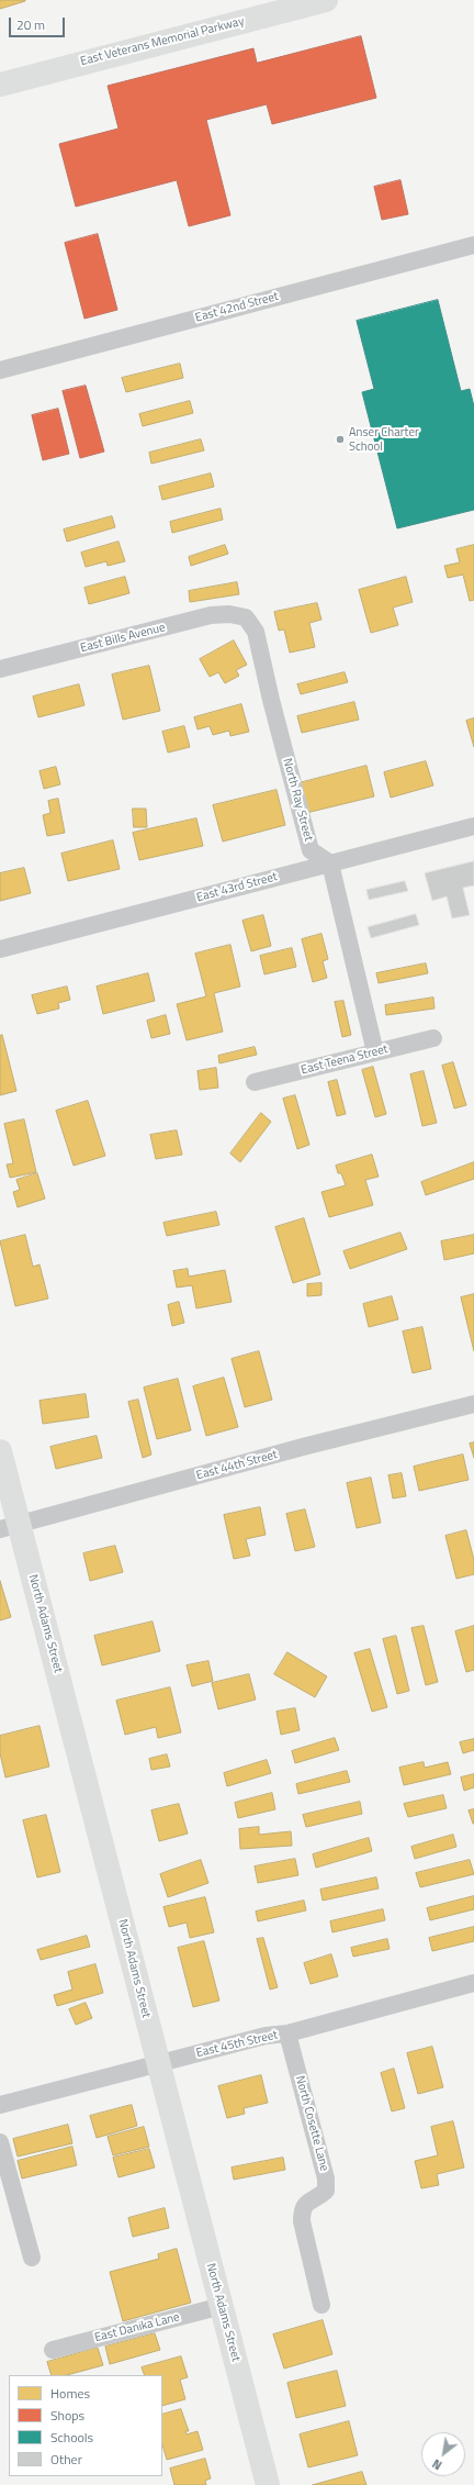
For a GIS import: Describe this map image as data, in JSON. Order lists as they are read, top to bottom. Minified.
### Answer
{"streets":{"street":["East Veterans Memorial Parkway","East 42nd Street","East Bills Avenue","North Ray Street","East 43rd Street","East Teena Street","East 44th Street","North Adams Street","East 45th Street","North Cosette Lane","East Danika Lane"]},"crossings":[["East Bills Avenue","North Ray Street"],["North Ray Street","East 43rd Street"],["East 44th Street","North Adams Street"],["North Adams Street","East 45th Street"],["North Adams Street","East Danika Lane"],["East 45th Street","North Cosette Lane"]],"places":["Anser Charter School"],"legend":["Homes","Shops","Schools","Other"],"scale_bar":"20 m","north":"bottom left"}
